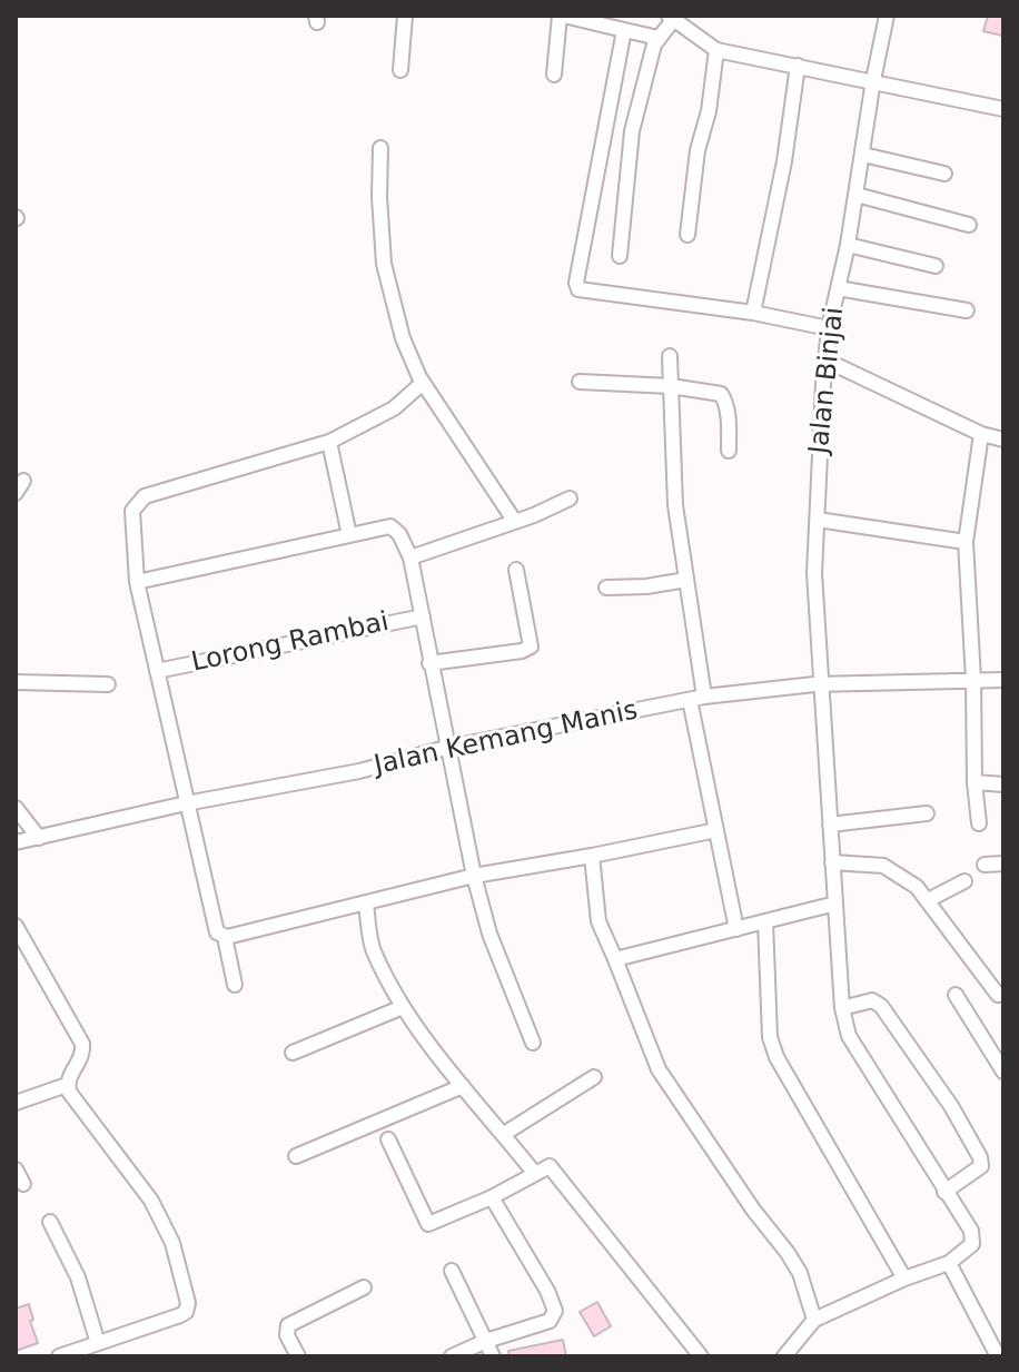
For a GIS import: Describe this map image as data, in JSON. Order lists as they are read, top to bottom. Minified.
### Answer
{"streets":{"street":["Jalan Binjai","Lorong Rambai","Jalan Kemang Manis"]},"crossings":[["Jalan Binjai","Jalan Kemang Manis"]]}
